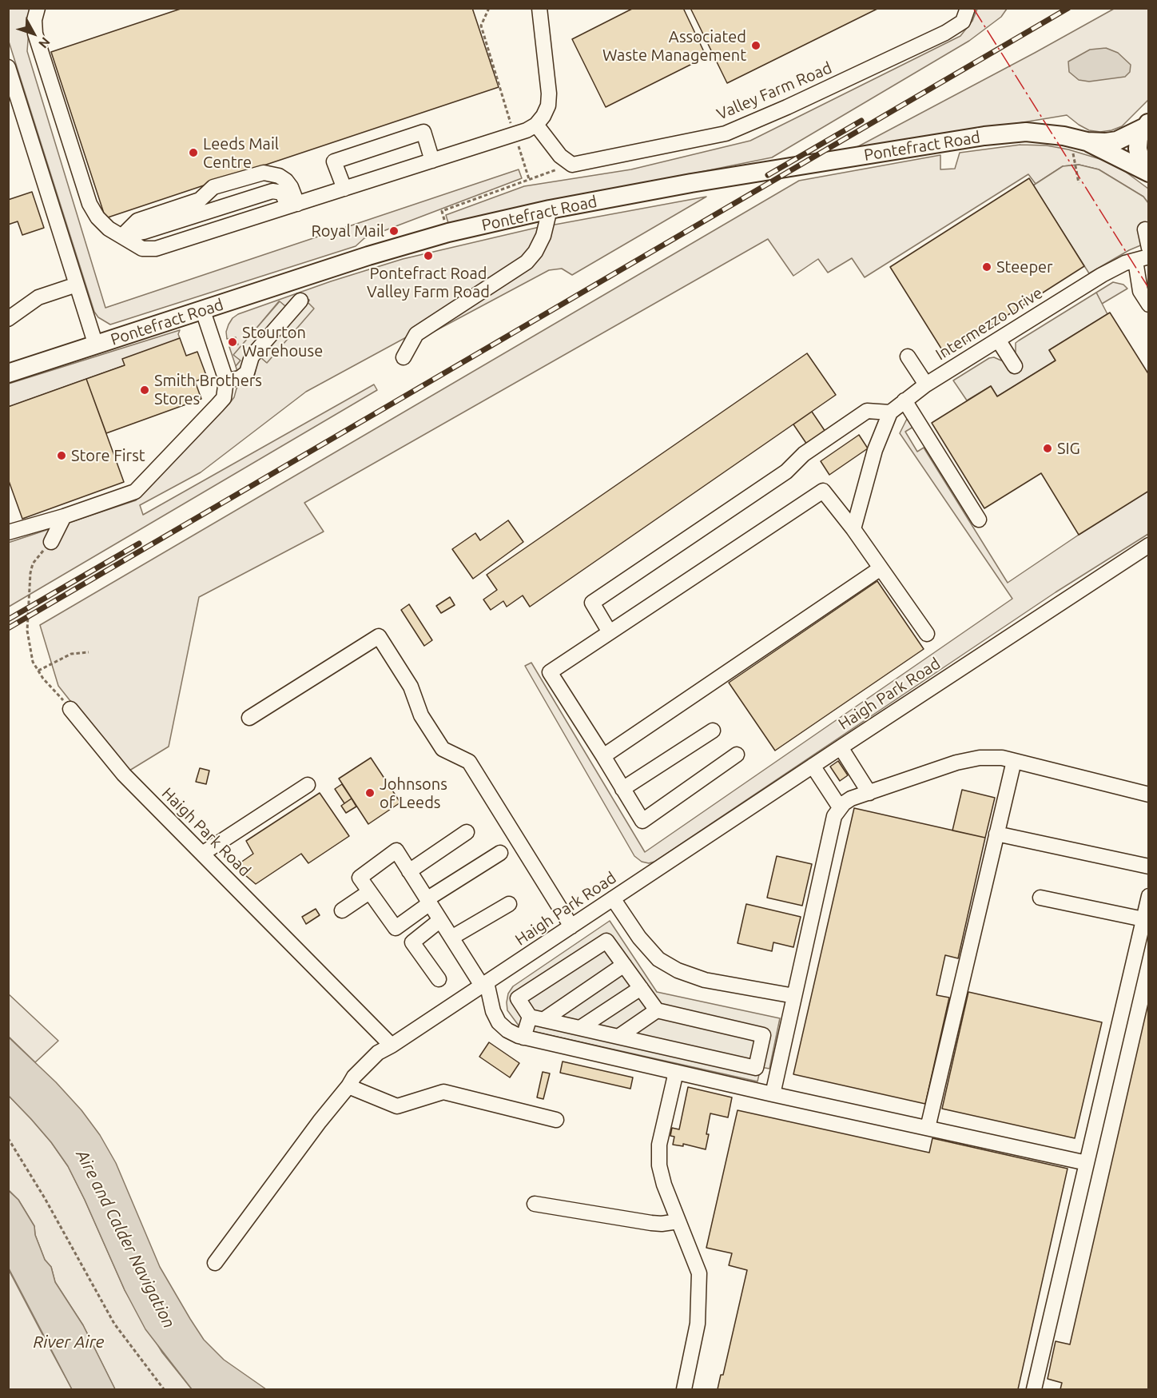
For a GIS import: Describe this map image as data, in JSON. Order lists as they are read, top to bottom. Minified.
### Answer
{"streets":{"main road":["Pontefract Road"],"street":["Valley Farm Road","Intermezzo Drive","Haigh Park Road"]},"water":["Aire and Calder Navigation","River Aire"],"places":["Associated Waste Management","Leeds Mail Centre","Royal Mail","Pontefract Road Valley Farm Road","Steeper","Stourton Warehouse","Smith Brothers Stores","SIG","Store First","Johnsons of Leeds"],"north":"bottom right"}
